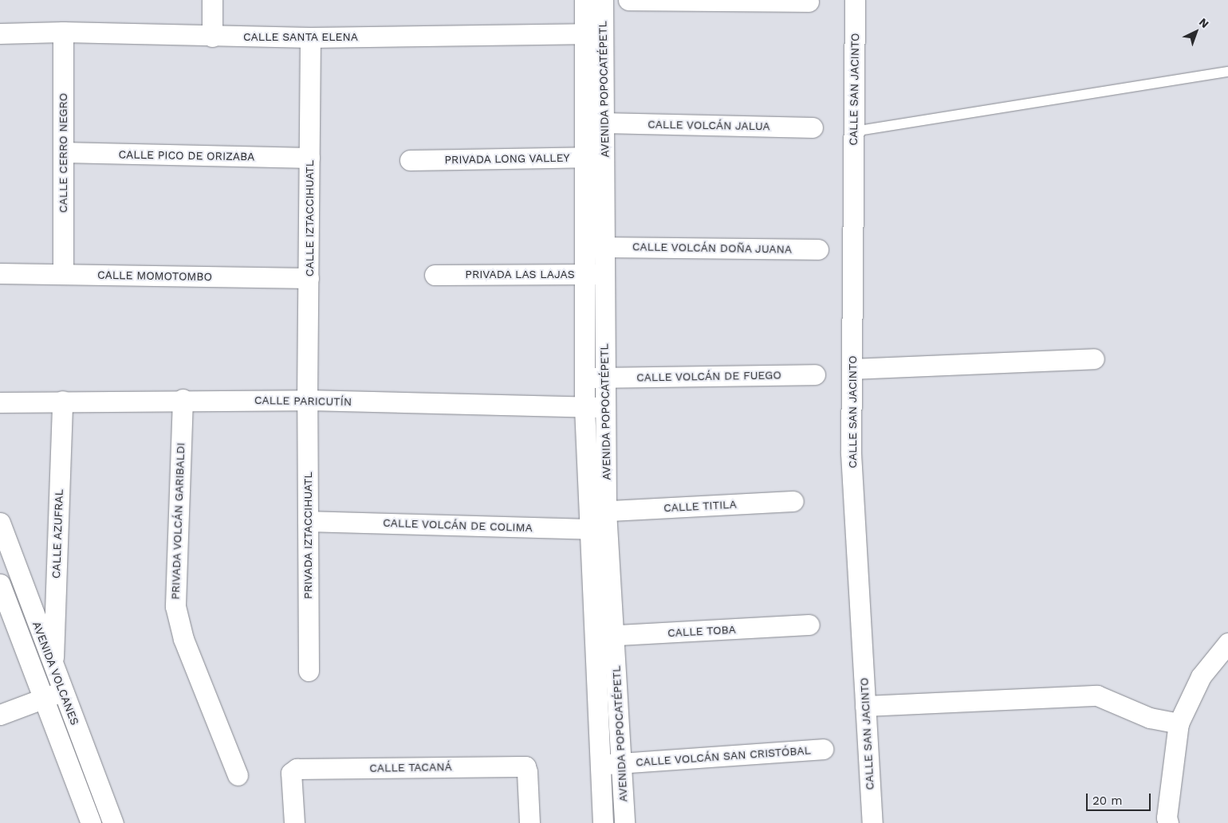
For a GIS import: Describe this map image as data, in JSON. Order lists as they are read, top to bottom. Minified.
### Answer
{"streets":{"street":["CALLE SANTA ELENA","AVENIDA POPOCATÉPETL","CALLE SAN JACINTO","CALLE VOLCÁN JALUA","CALLE CERRO NEGRO","CALLE PICO DE ORIZABA","PRIVADA LONG VALLEY","CALLE IZTACCIHUATL","CALLE VOLCÁN DOÑA JUANA","PRIVADA LAS LAJAS","CALLE MOMOTOMBO","CALLE VOLCÁN DE FUEGO","CALLE PARICUTÍN","CALLE TITILA","PRIVADA VOLCÁN GARIBALDI","CALLE VOLCÁN DE COLIMA","CALLE AZUFRAL","PRIVADA IZTACCIHUATL","CALLE TOBA","AVENIDA VOLCANES","CALLE VOLCÁN SAN CRISTÓBAL","CALLE TACANÁ"]},"crossings":[["CALLE SANTA ELENA","AVENIDA POPOCATÉPETL"],["CALLE SANTA ELENA","CALLE CERRO NEGRO"],["CALLE SANTA ELENA","CALLE IZTACCIHUATL"],["AVENIDA POPOCATÉPETL","CALLE VOLCÁN JALUA"],["AVENIDA POPOCATÉPETL","PRIVADA LONG VALLEY"],["AVENIDA POPOCATÉPETL","CALLE VOLCÁN DOÑA JUANA"],["AVENIDA POPOCATÉPETL","PRIVADA LAS LAJAS"],["AVENIDA POPOCATÉPETL","CALLE VOLCÁN DE FUEGO"],["AVENIDA POPOCATÉPETL","CALLE PARICUTÍN"],["AVENIDA POPOCATÉPETL","CALLE TITILA"],["AVENIDA POPOCATÉPETL","CALLE VOLCÁN DE COLIMA"],["AVENIDA POPOCATÉPETL","CALLE TOBA"],["AVENIDA POPOCATÉPETL","CALLE VOLCÁN SAN CRISTÓBAL"],["CALLE CERRO NEGRO","CALLE PICO DE ORIZABA"],["CALLE CERRO NEGRO","CALLE MOMOTOMBO"],["CALLE PICO DE ORIZABA","CALLE IZTACCIHUATL"],["CALLE IZTACCIHUATL","CALLE MOMOTOMBO"],["CALLE IZTACCIHUATL","CALLE PARICUTÍN"],["CALLE IZTACCIHUATL","PRIVADA IZTACCIHUATL"],["CALLE PARICUTÍN","PRIVADA VOLCÁN GARIBALDI"],["CALLE PARICUTÍN","CALLE AZUFRAL"],["CALLE PARICUTÍN","PRIVADA IZTACCIHUATL"],["CALLE TITILA","CALLE VOLCÁN DE COLIMA"],["CALLE VOLCÁN DE COLIMA","PRIVADA IZTACCIHUATL"],["CALLE AZUFRAL","AVENIDA VOLCANES"]],"scale_bar":"20 m","north":"top right"}
